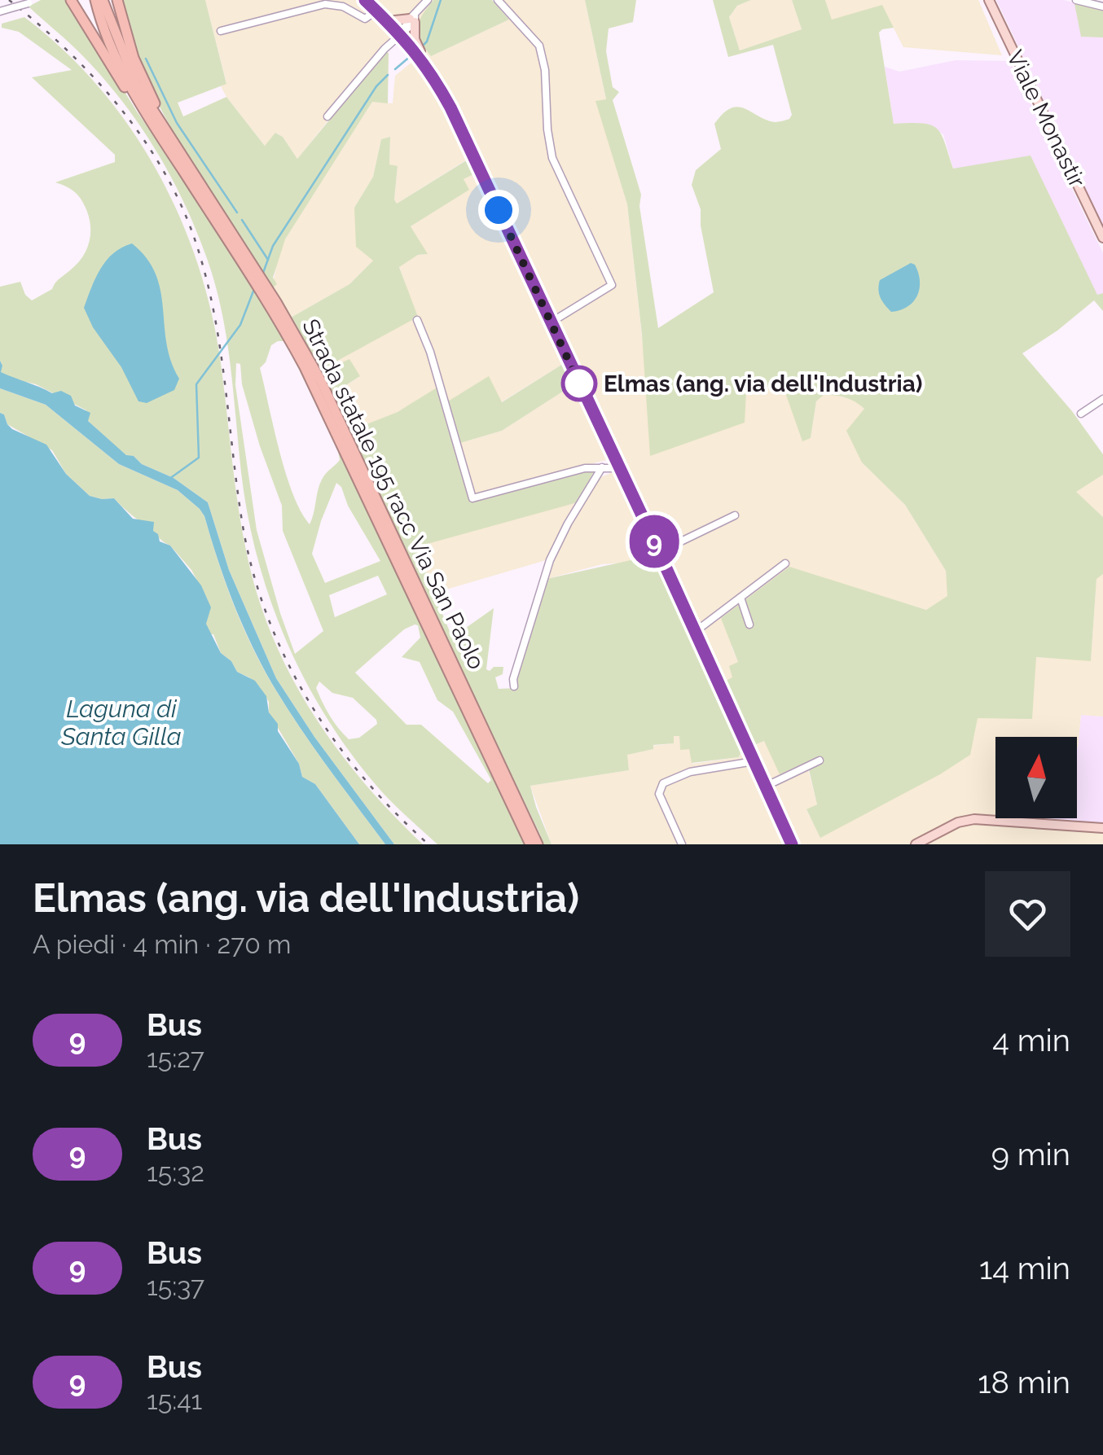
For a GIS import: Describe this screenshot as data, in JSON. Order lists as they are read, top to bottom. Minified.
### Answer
{"streets":{"highway":["Strada statale 195 racc Via San Paolo"],"main road":["Viale Monastir"]},"water":["Laguna di Santa Gilla"],"places":["Elmas (ang. via dell'Industria)"],"lines":["bus line 9"],"north":"top","page":{"on_map":"9","heading":["Elmas (ang. via dell'Industria)","A piedi · 4 min · 270 m"],"list":[{"mark":"9","name":"Bus","note":"15:27","value":"4 min"},{"mark":"9","name":"Bus","note":"15:32","value":"9 min"},{"mark":"9","name":"Bus","note":"15:37","value":"14 min"},{"mark":"9","name":"Bus","note":"15:41","value":"18 min"}]}}
